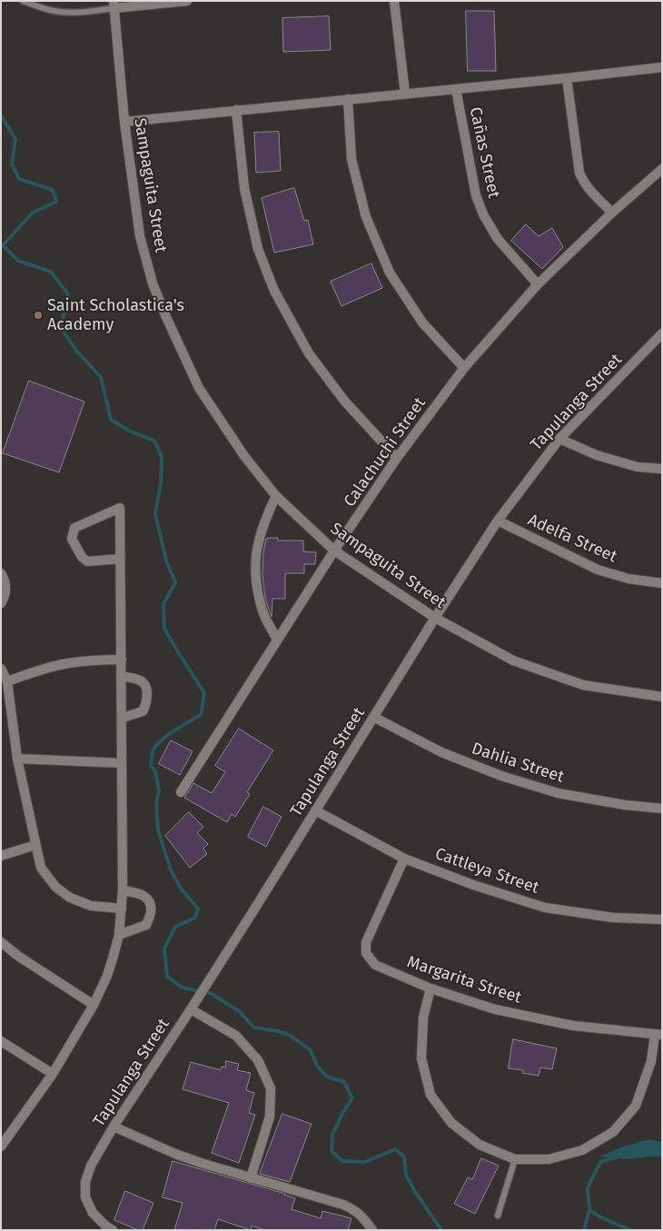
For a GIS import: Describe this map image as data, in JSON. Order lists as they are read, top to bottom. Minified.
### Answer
{"streets":{"street":["Cañas Street","Sampaguita Street","Tapulanga Street","Calachuchi Street","Adelfa Street","Dahlia Street","Cattleya Street","Margarita Street"]},"crossings":[["Cañas Street","Calachuchi Street"],["Sampaguita Street","Tapulanga Street"],["Sampaguita Street","Calachuchi Street"],["Tapulanga Street","Adelfa Street"],["Tapulanga Street","Dahlia Street"],["Tapulanga Street","Cattleya Street"],["Cattleya Street","Margarita Street"]],"places":["Saint Scholastica's Academy"]}
